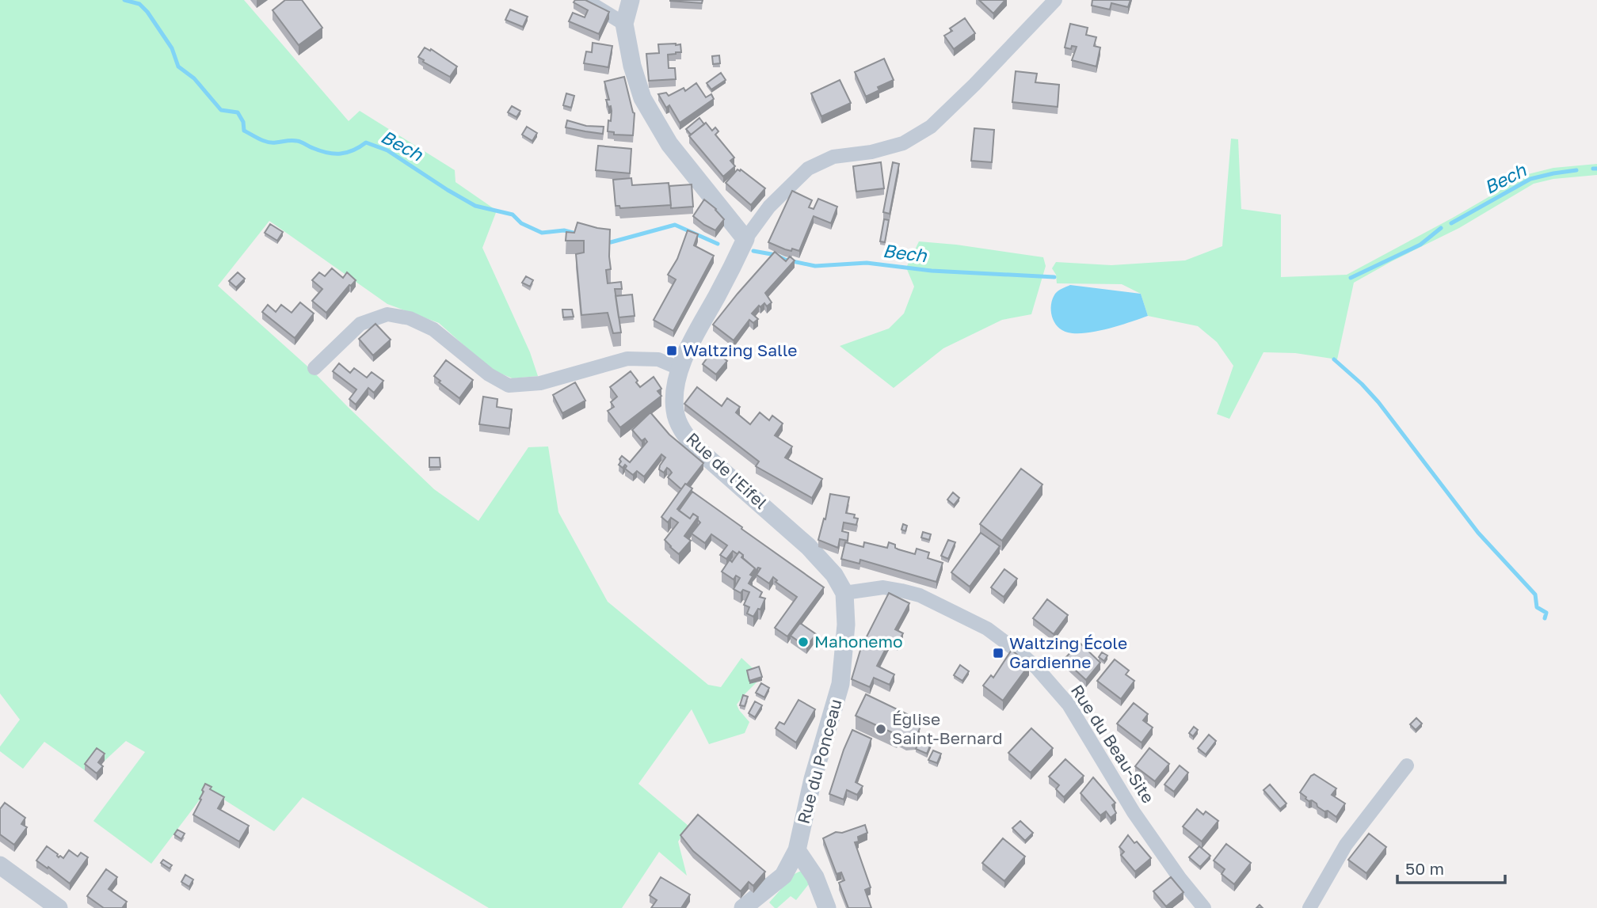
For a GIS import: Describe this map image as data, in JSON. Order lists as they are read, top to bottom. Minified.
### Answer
{"streets":{"street":["Rue de l'Eifel","Rue du Beau-Site","Rue du Ponceau"]},"crossings":[["Rue de l'Eifel","Rue du Beau-Site"],["Rue de l'Eifel","Rue du Ponceau"],["Rue du Beau-Site","Rue du Ponceau"]],"water":["Bech"],"places":{"transit":["Waltzing Salle","Waltzing École Gardienne"],"other":["Mahonemo","Église Saint-Bernard"]},"scale_bar":"50 m"}
